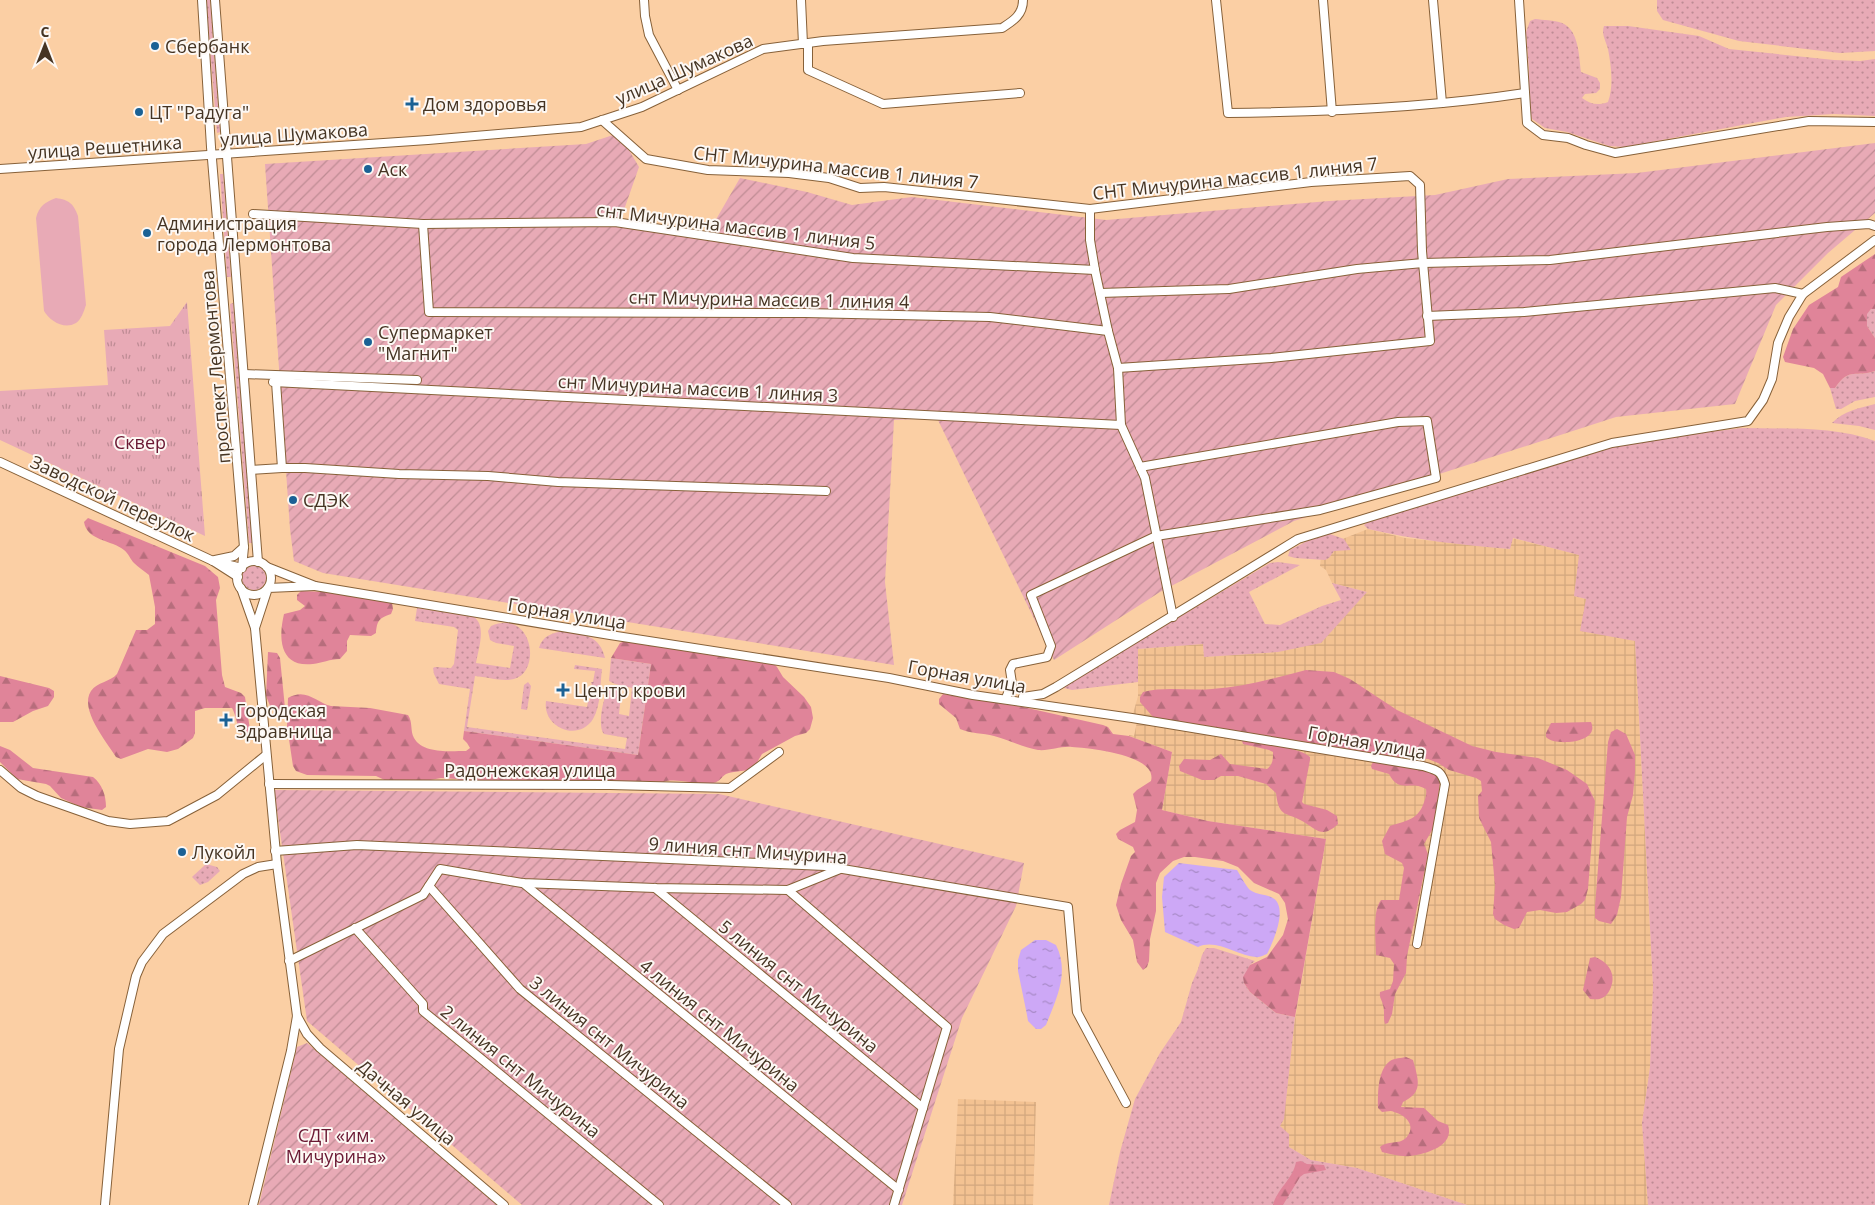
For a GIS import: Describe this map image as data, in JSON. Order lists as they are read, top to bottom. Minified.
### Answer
{"streets":{"street":["улица Шумакова","улица Решетника","СНТ Мичурина массив 1 линия 7","снт Мичурина массив 1 линия 5","снт Мичурина массив 1 линия 4","проспект Лермонтова","снт Мичурина массив 1 линия 3","Заводской переулок","Горная улица","Радонежская улица","9 линия снт Мичурина","5 линия снт Мичурина","4 линия снт Мичурина","3 линия снт Мичурина","2 линия снт Мичурина","Дачная улица"]},"crossings":[["улица Шумакова","улица Решетника"],["улица Шумакова","СНТ Мичурина массив 1 линия 7"],["улица Шумакова","проспект Лермонтова"],["улица Решетника","проспект Лермонтова"],["снт Мичурина массив 1 линия 5","снт Мичурина массив 1 линия 4"]],"parks":["Сквер","СДТ «им. Мичурина»"],"places":{"other":["Сбербанк","ЦТ \"Радуга\"","Аск","Администрация города Лермонтова","Супермаркет \"Магнит\"","СДЭК","Лукойл"],"health":["Дом здоровья","Центр крови","Городская Здравница"]},"north":"top"}
